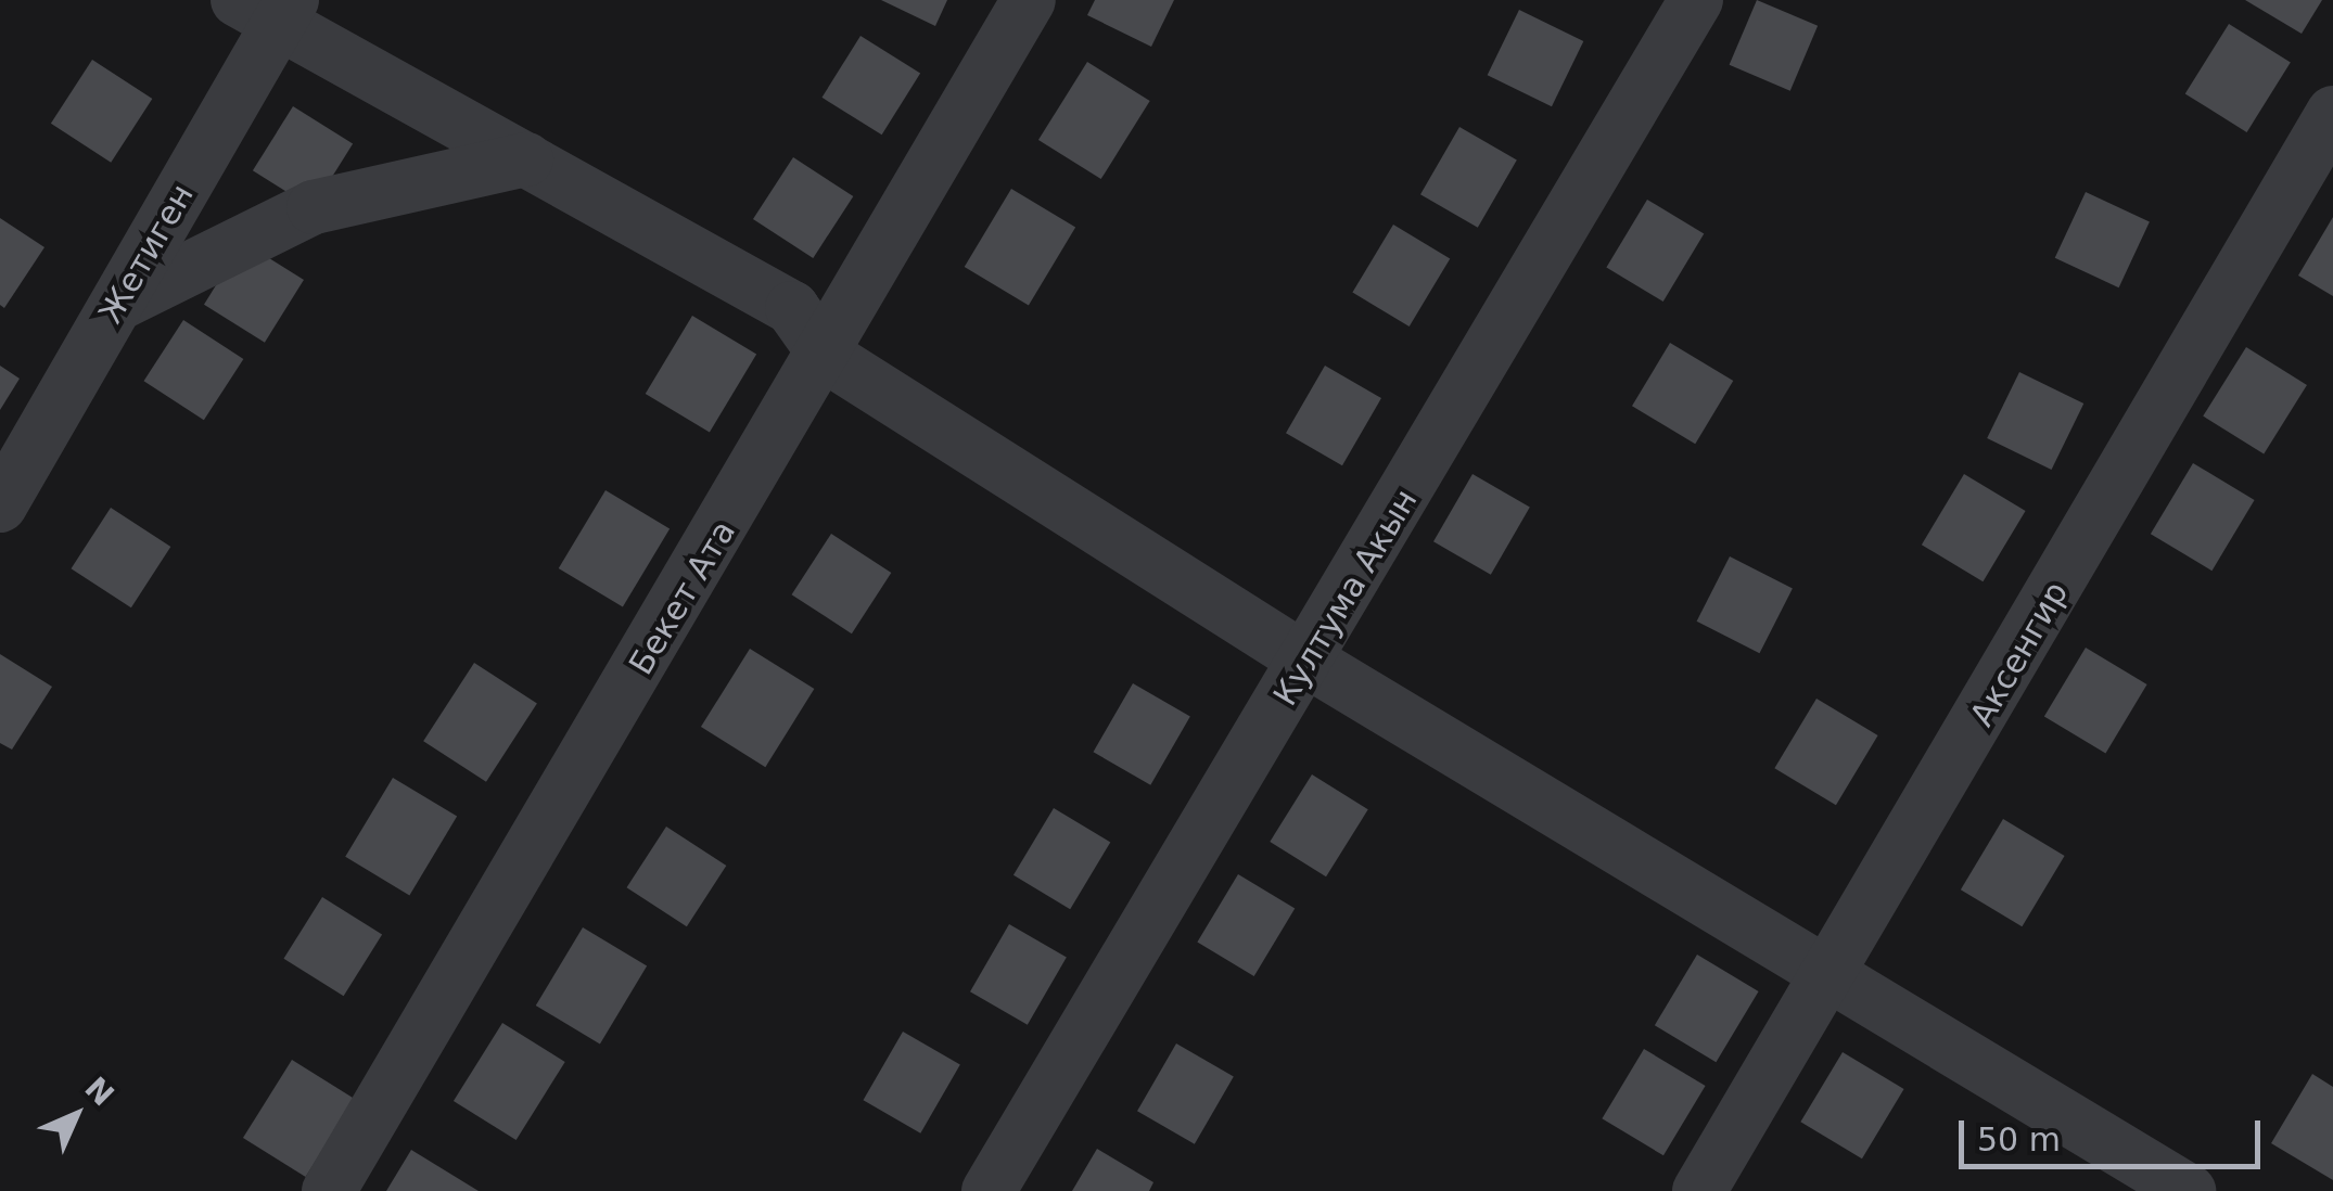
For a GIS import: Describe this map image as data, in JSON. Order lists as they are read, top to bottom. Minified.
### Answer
{"streets":{"street":["Жетиген","Бекет Ата","Култума Акын","Аксенгир"]},"scale_bar":"50 m","north":"top right"}
